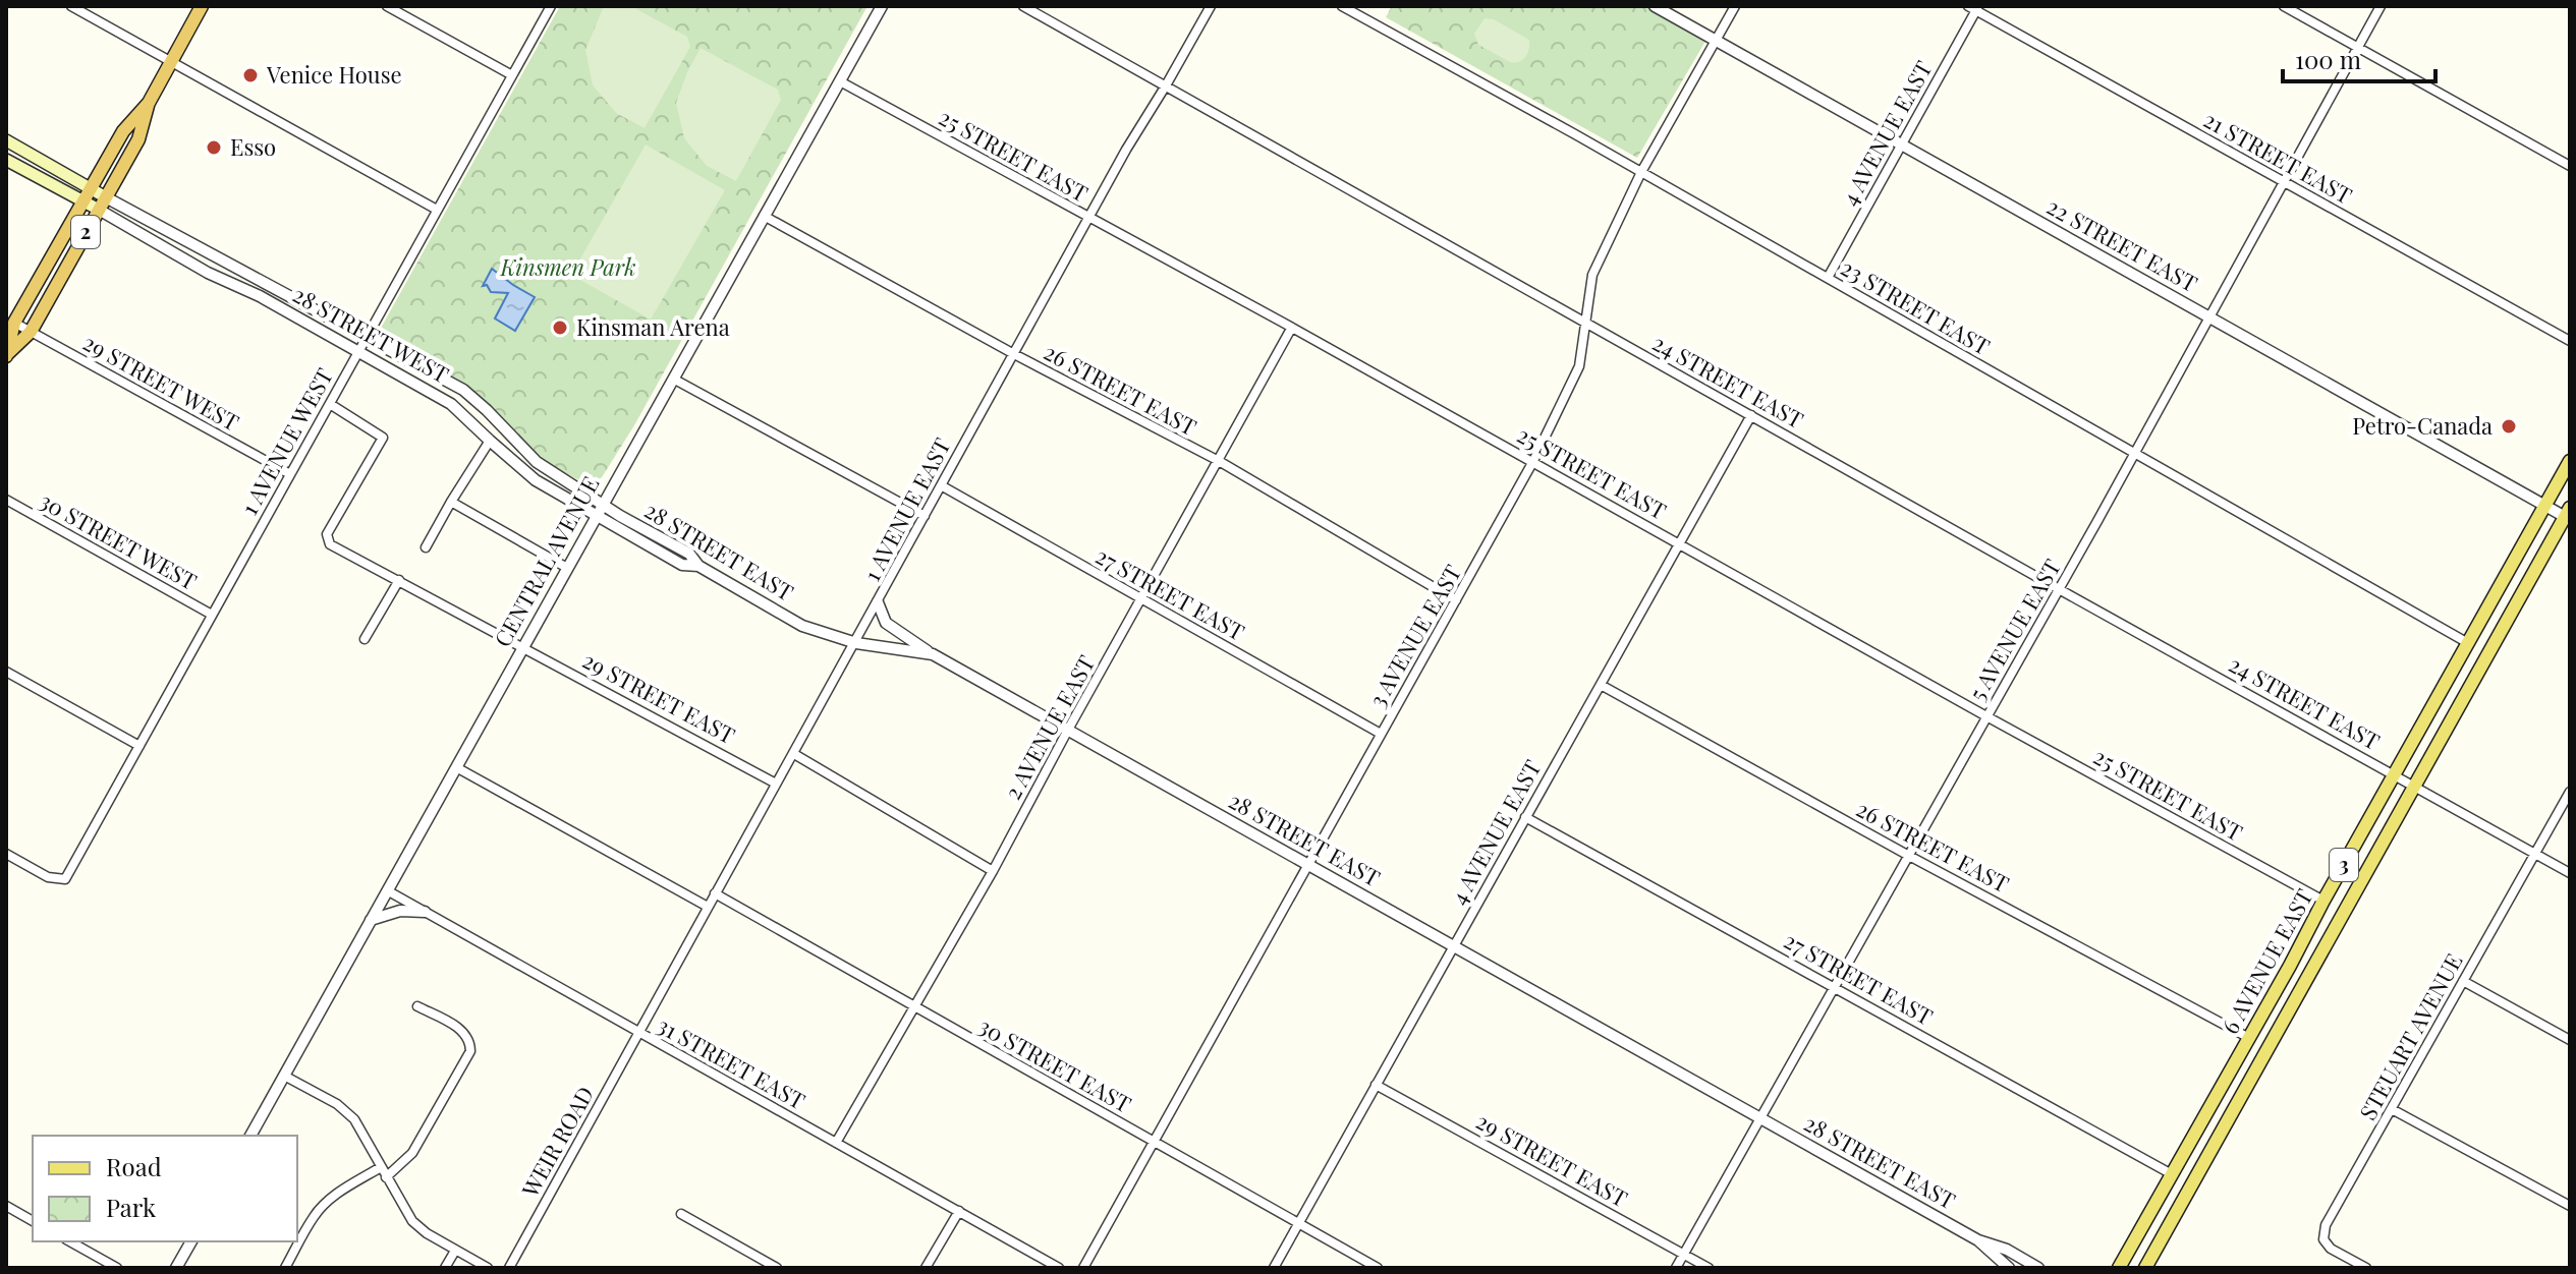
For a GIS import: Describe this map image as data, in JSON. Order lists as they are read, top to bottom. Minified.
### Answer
{"streets":{"highway":["2"],"main road":["28 STREET WEST","3","6 AVENUE EAST"],"street":["4 AVENUE EAST","25 STREET EAST","21 STREET EAST","22 STREET EAST","23 STREET EAST","24 STREET EAST","29 STREET WEST","26 STREET EAST","1 AVENUE WEST","1 AVENUE EAST","30 STREET WEST","28 STREET EAST","CENTRAL AVENUE","27 STREET EAST","5 AVENUE EAST","3 AVENUE EAST","29 STREET EAST","2 AVENUE EAST","STEUART AVENUE","31 STREET EAST","30 STREET EAST","WEIR ROAD"]},"crossings":[["4 AVENUE EAST","25 STREET EAST"],["4 AVENUE EAST","21 STREET EAST"],["4 AVENUE EAST","22 STREET EAST"],["4 AVENUE EAST","23 STREET EAST"],["4 AVENUE EAST","24 STREET EAST"],["4 AVENUE EAST","26 STREET EAST"],["4 AVENUE EAST","28 STREET EAST"],["4 AVENUE EAST","27 STREET EAST"],["4 AVENUE EAST","29 STREET EAST"],["4 AVENUE EAST","30 STREET EAST"],["25 STREET EAST","1 AVENUE EAST"],["25 STREET EAST","CENTRAL AVENUE"],["25 STREET EAST","5 AVENUE EAST"],["25 STREET EAST","3 AVENUE EAST"],["25 STREET EAST","2 AVENUE EAST"],["25 STREET EAST","6 AVENUE EAST"],["21 STREET EAST","5 AVENUE EAST"],["2","28 STREET WEST"],["2","29 STREET WEST"],["22 STREET EAST","5 AVENUE EAST"],["22 STREET EAST","3 AVENUE EAST"],["22 STREET EAST","6 AVENUE EAST"],["23 STREET EAST","5 AVENUE EAST"],["23 STREET EAST","3 AVENUE EAST"],["23 STREET EAST","6 AVENUE EAST"],["28 STREET WEST","1 AVENUE WEST"],["28 STREET WEST","28 STREET EAST"],["28 STREET WEST","CENTRAL AVENUE"],["24 STREET EAST","1 AVENUE EAST"],["24 STREET EAST","5 AVENUE EAST"],["24 STREET EAST","3 AVENUE EAST"],["24 STREET EAST","6 AVENUE EAST"],["24 STREET EAST","STEUART AVENUE"],["29 STREET WEST","1 AVENUE WEST"],["26 STREET EAST","1 AVENUE EAST"],["26 STREET EAST","CENTRAL AVENUE"],["26 STREET EAST","5 AVENUE EAST"],["26 STREET EAST","3 AVENUE EAST"],["26 STREET EAST","2 AVENUE EAST"],["26 STREET EAST","6 AVENUE EAST"],["1 AVENUE WEST","30 STREET WEST"],["1 AVENUE WEST","29 STREET EAST"],["1 AVENUE EAST","28 STREET EAST"],["1 AVENUE EAST","27 STREET EAST"],["1 AVENUE EAST","29 STREET EAST"],["1 AVENUE EAST","31 STREET EAST"],["1 AVENUE EAST","30 STREET EAST"],["1 AVENUE EAST","WEIR ROAD"],["28 STREET EAST","CENTRAL AVENUE"],["28 STREET EAST","5 AVENUE EAST"],["28 STREET EAST","3 AVENUE EAST"],["28 STREET EAST","2 AVENUE EAST"],["CENTRAL AVENUE","29 STREET EAST"],["CENTRAL AVENUE","31 STREET EAST"],["27 STREET EAST","5 AVENUE EAST"],["27 STREET EAST","3 AVENUE EAST"],["27 STREET EAST","2 AVENUE EAST"],["27 STREET EAST","6 AVENUE EAST"],["5 AVENUE EAST","29 STREET EAST"],["3 AVENUE EAST","30 STREET EAST"],["2 AVENUE EAST","31 STREET EAST"],["2 AVENUE EAST","30 STREET EAST"],["31 STREET EAST","WEIR ROAD"]],"parks":["Kinsmen Park"],"places":["Venice House","Esso","Kinsman Arena","Petro-Canada"],"legend":["Road","Park"],"scale_bar":"100 m"}
